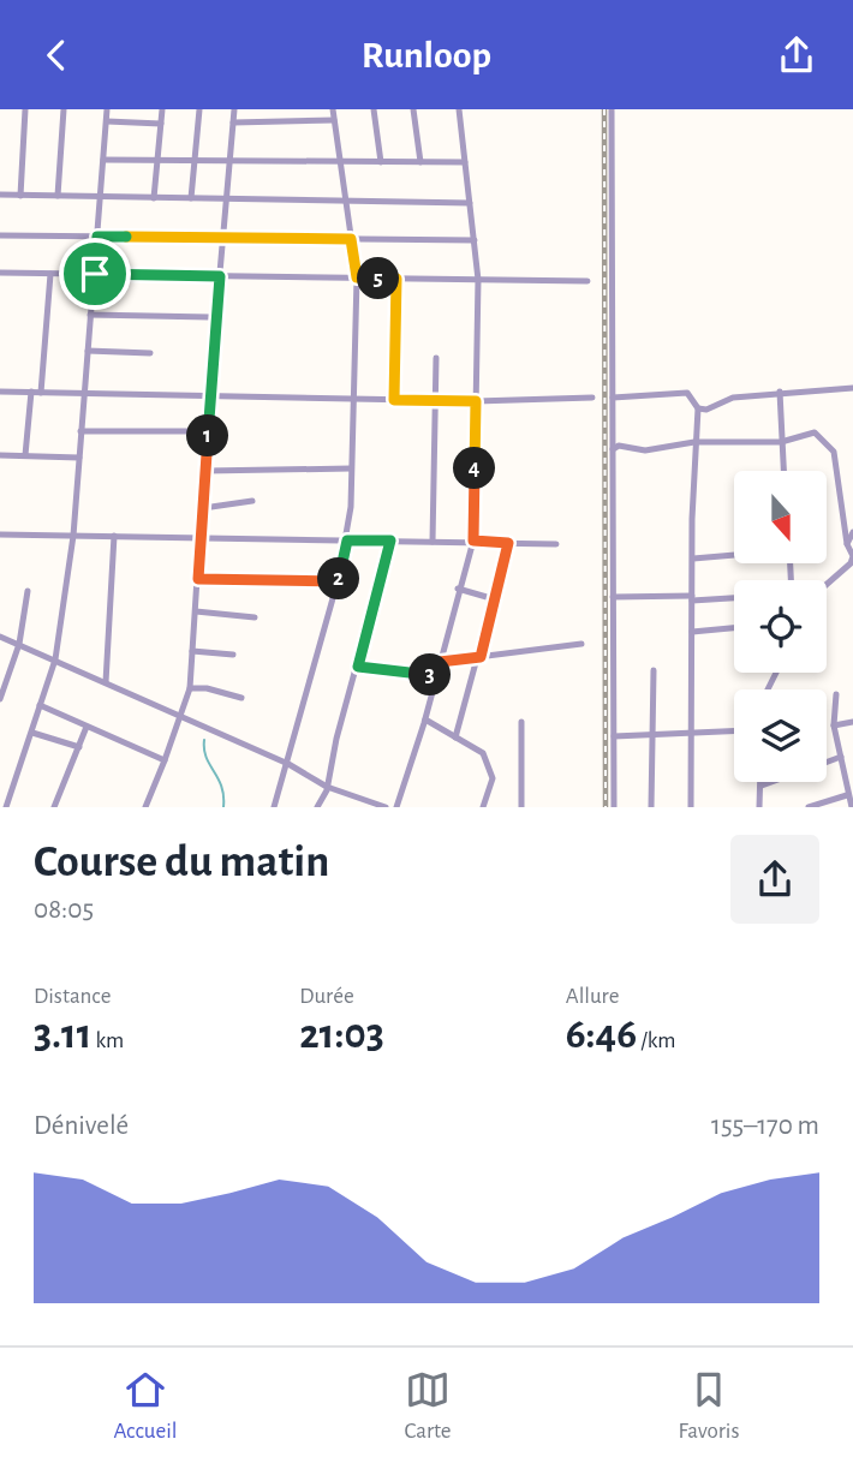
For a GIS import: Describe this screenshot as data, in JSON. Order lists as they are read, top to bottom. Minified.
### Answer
{"north":"bottom","page":{"header":"Runloop","pins":["5","1","4","2","3"],"heading":["Course du matin","08:05"],"stats":[["Distance","3.11 km"],["Durée","21:03"],["Allure","6:46 /km"]],"chart":["Dénivelé","155–170 m"],"tabs":["Accueil","Carte","Favoris"]}}
